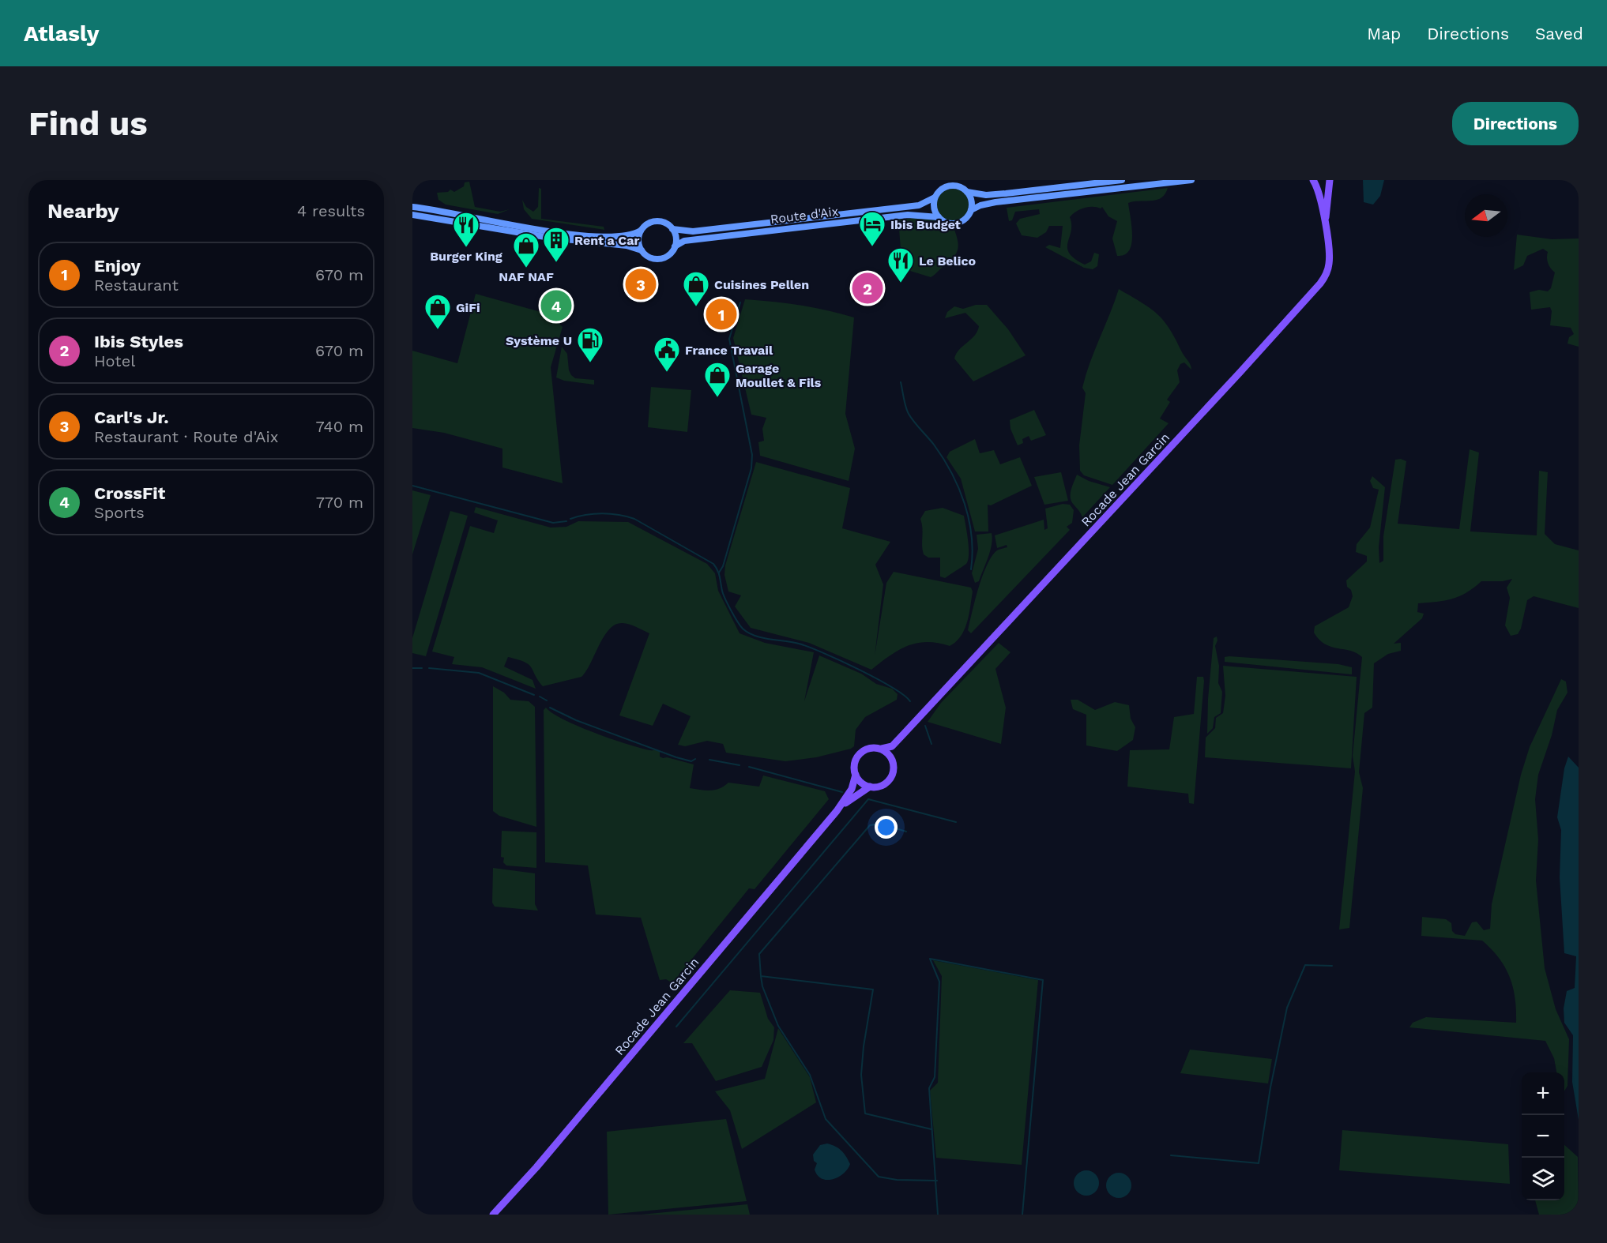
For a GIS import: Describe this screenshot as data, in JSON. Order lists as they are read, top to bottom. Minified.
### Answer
{"streets":{"main road":["Route d'Aix","Rocade Jean Garcin"]},"places":{"hotel":["Ibis Budget"],"restaurant":["Burger King","Le Belico"],"building":["Rent a Car"],"shop":["NAF NAF","Cuisines Pellen","GiFi","Garage Moullet & Fils"],"fuel station":["Système U"],"public building":["France Travail"]},"north":"left","page":{"header":"Atlasly","nav":["Map","Directions","Saved"],"buttons":"Directions","title":"Find us","heading":["Nearby","4 results"],"list":[{"mark":"1","name":"Enjoy","note":"Restaurant","value":"670 m"},{"mark":"2","name":"Ibis Styles","note":"Hotel","value":"670 m"},{"mark":"3","name":"Carl's Jr.","note":"Restaurant · Route d'Aix","value":"740 m"},{"mark":"4","name":"CrossFit","note":"Sports","value":"770 m"}],"pins":["3","2","4","1"],"map_buttons":["+","−"]}}
